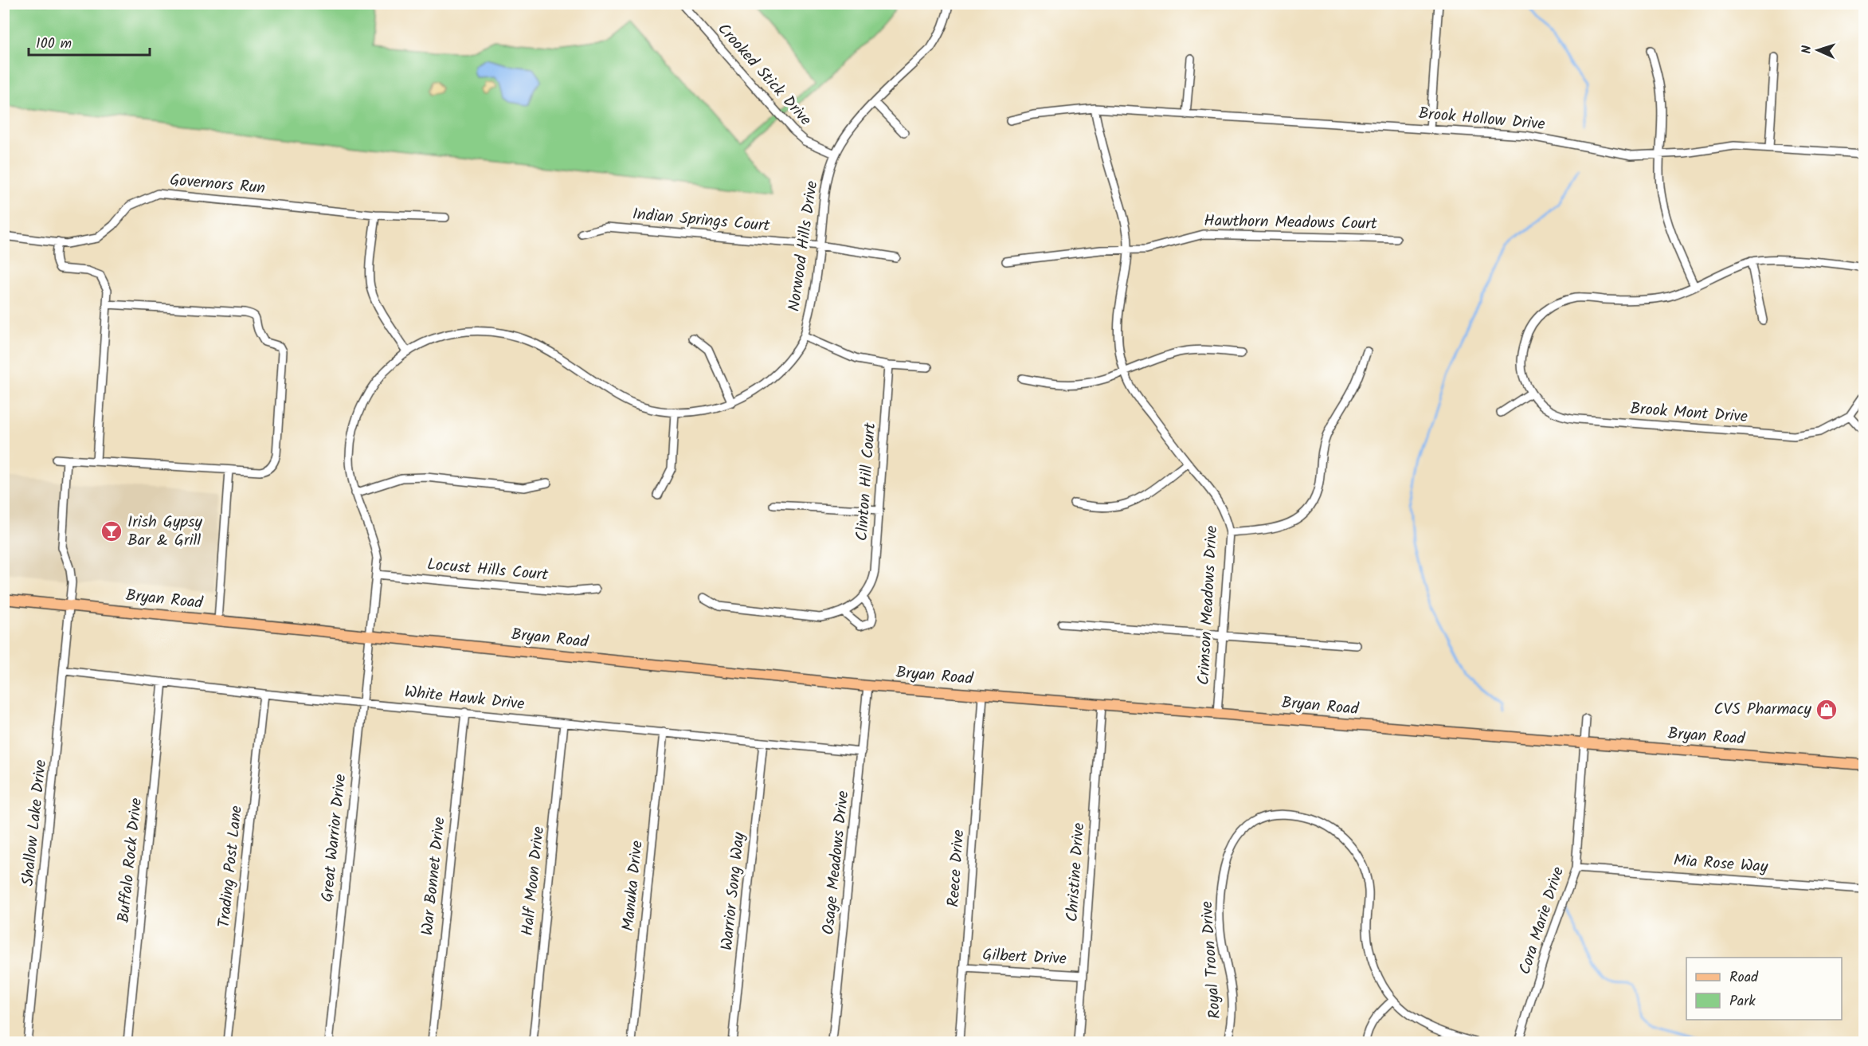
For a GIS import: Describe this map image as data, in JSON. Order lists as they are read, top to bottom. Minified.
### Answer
{"streets":{"main road":["Bryan Road"],"street":["Crooked Stick Drive","Brook Hollow Drive","Governors Run","Indian Springs Court","Hawthorn Meadows Court","Norwood Hills Drive","Brook Mont Drive","Clinton Hill Court","Locust Hills Court","Crimson Meadows Drive","White Hawk Drive","Shallow Lake Drive","Great Warrior Drive","Buffalo Rock Drive","Osage Meadows Drive","Mia Rose Way","Trading Post Lane","Reece Drive","Christine Drive","War Bonnet Drive","Half Moon Drive","Manuka Drive","Warrior Song Way","Cora Marie Drive","Gilbert Drive","Royal Troon Drive"]},"crossings":[["Crooked Stick Drive","Norwood Hills Drive"],["Brook Hollow Drive","Crimson Meadows Drive"],["Indian Springs Court","Norwood Hills Drive"],["Hawthorn Meadows Court","Crimson Meadows Drive"],["Norwood Hills Drive","Locust Hills Court"],["Norwood Hills Drive","Bryan Road"],["Norwood Hills Drive","Great Warrior Drive"],["Bryan Road","Crimson Meadows Drive"],["Bryan Road","Shallow Lake Drive"],["Bryan Road","Great Warrior Drive"],["Bryan Road","Osage Meadows Drive"],["Bryan Road","Reece Drive"],["Bryan Road","Christine Drive"],["Bryan Road","Cora Marie Drive"],["White Hawk Drive","Shallow Lake Drive"],["White Hawk Drive","Great Warrior Drive"],["White Hawk Drive","Buffalo Rock Drive"],["White Hawk Drive","Osage Meadows Drive"],["White Hawk Drive","Trading Post Lane"],["White Hawk Drive","War Bonnet Drive"],["White Hawk Drive","Half Moon Drive"],["White Hawk Drive","Manuka Drive"],["White Hawk Drive","Warrior Song Way"],["Mia Rose Way","Cora Marie Drive"],["Reece Drive","Gilbert Drive"],["Christine Drive","Gilbert Drive"]],"places":{"bar":["Irish Gypsy Bar & Grill"],"shop":["CVS Pharmacy"]},"legend":["Road","Park"],"scale_bar":"100 m","north":"left"}
